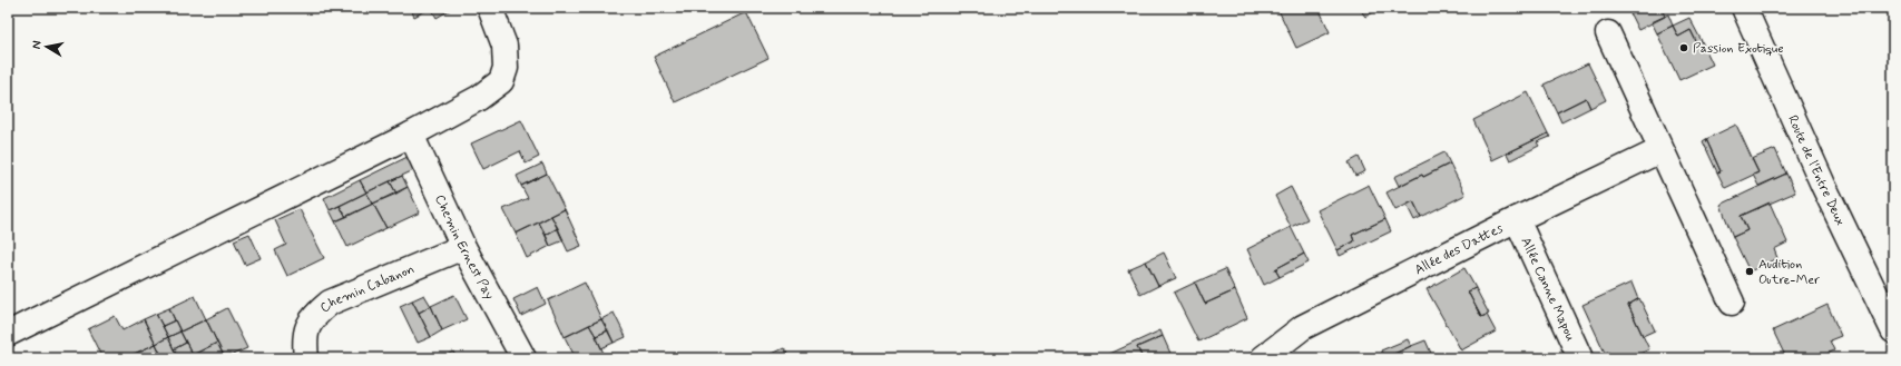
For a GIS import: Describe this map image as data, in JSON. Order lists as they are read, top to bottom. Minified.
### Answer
{"streets":{"street":["Route de l'Entre Deux","Chemin Ernest Pay","Allée des Dattes","Allée Canne Mapou","Chemin Cabanon"]},"crossings":[["Chemin Ernest Pay","Chemin Cabanon"],["Allée des Dattes","Allée Canne Mapou"]],"places":["Passion Exotique","Audition Outre-Mer"],"north":"left"}
